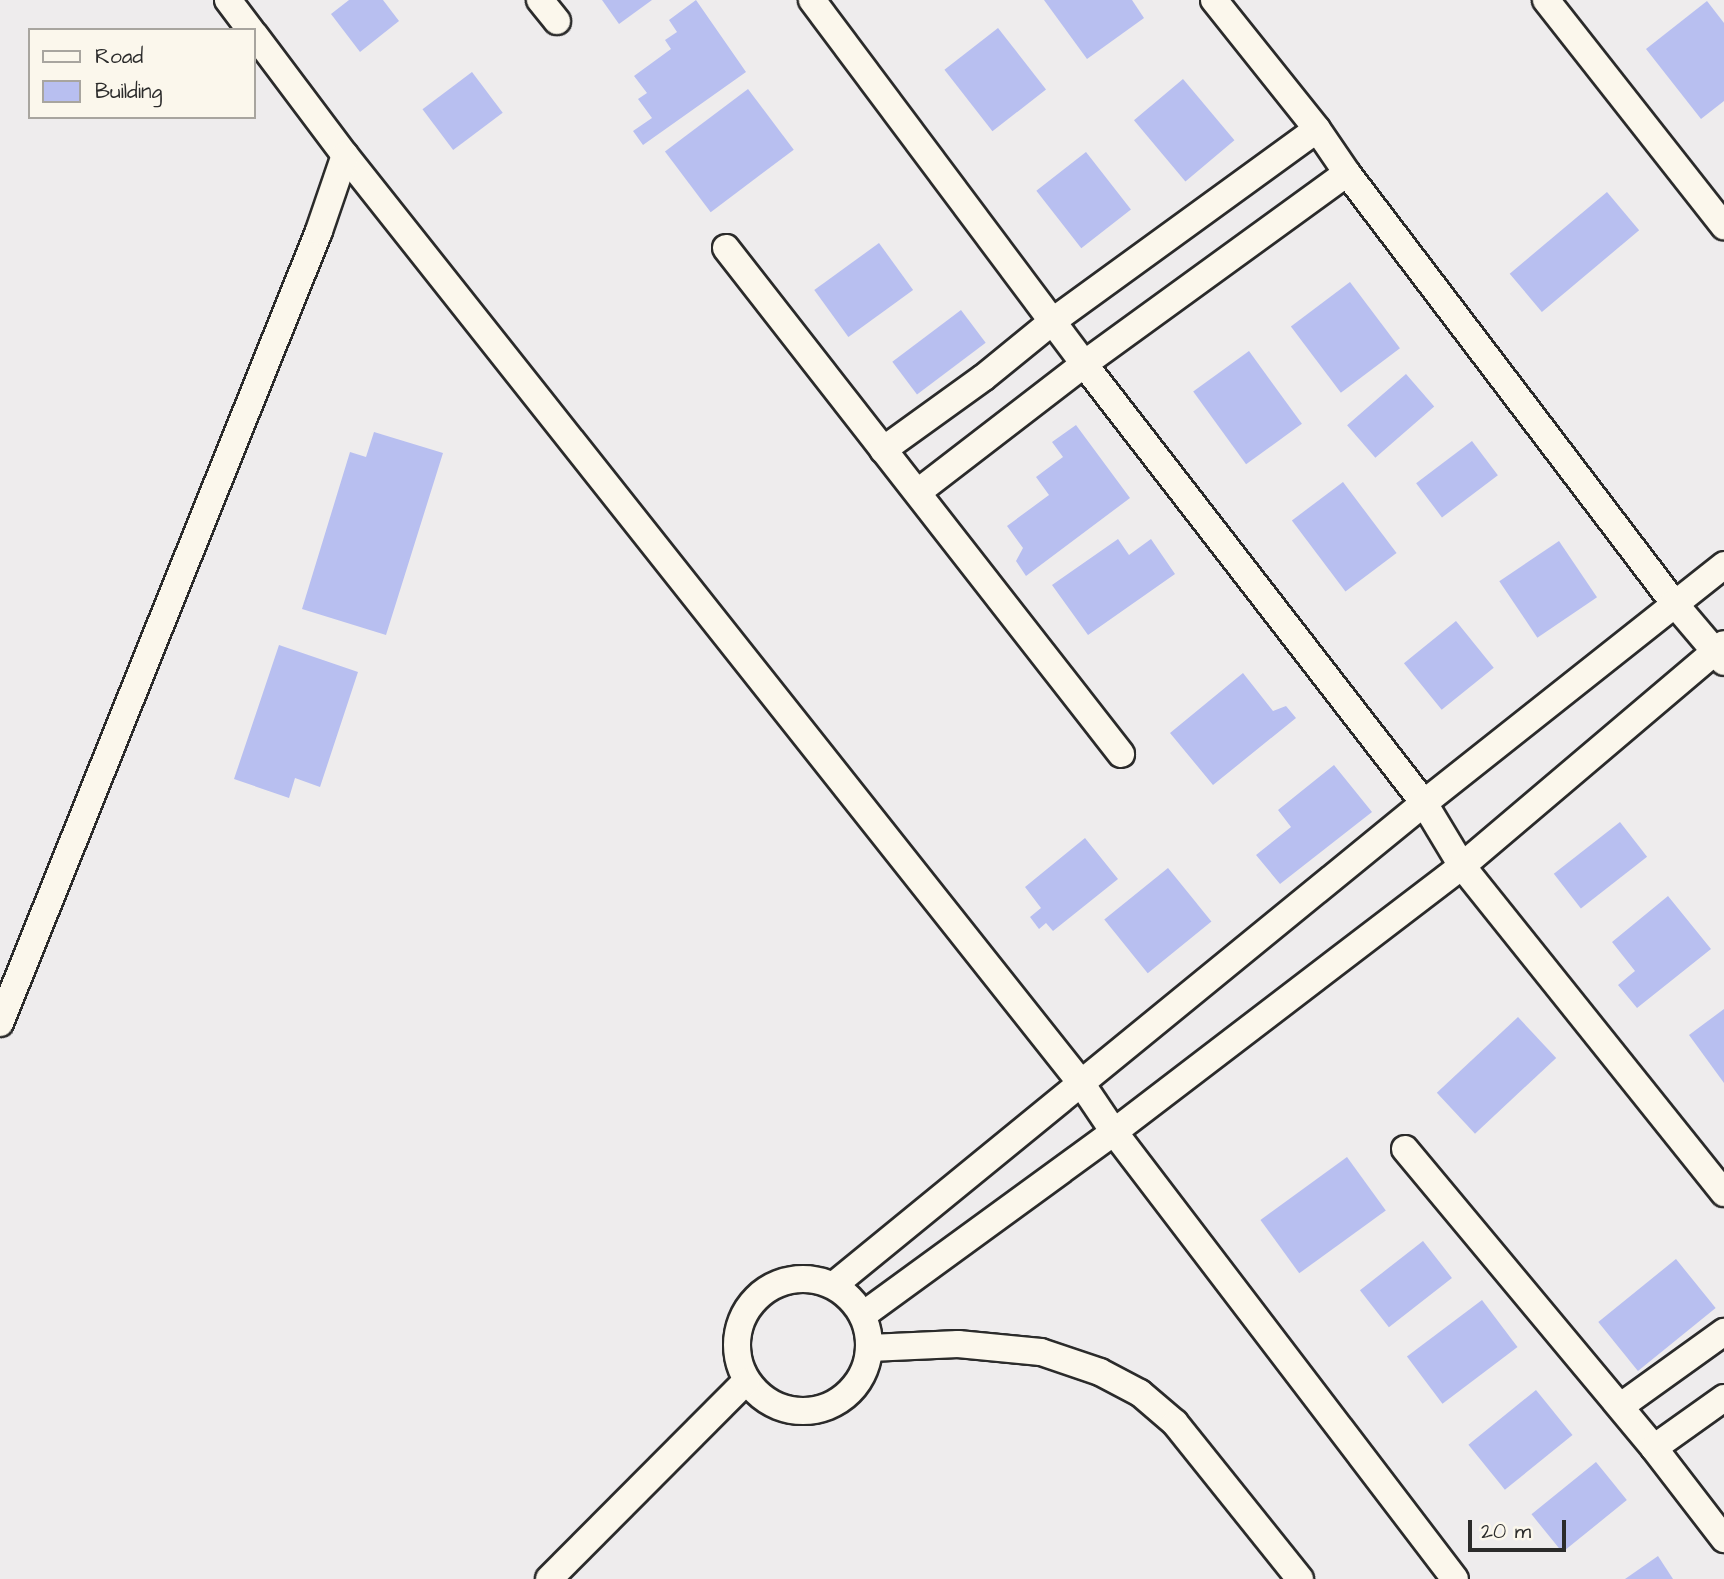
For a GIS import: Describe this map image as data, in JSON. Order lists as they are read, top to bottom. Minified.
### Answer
{"legend":["Road","Building"],"scale_bar":"20 m"}
